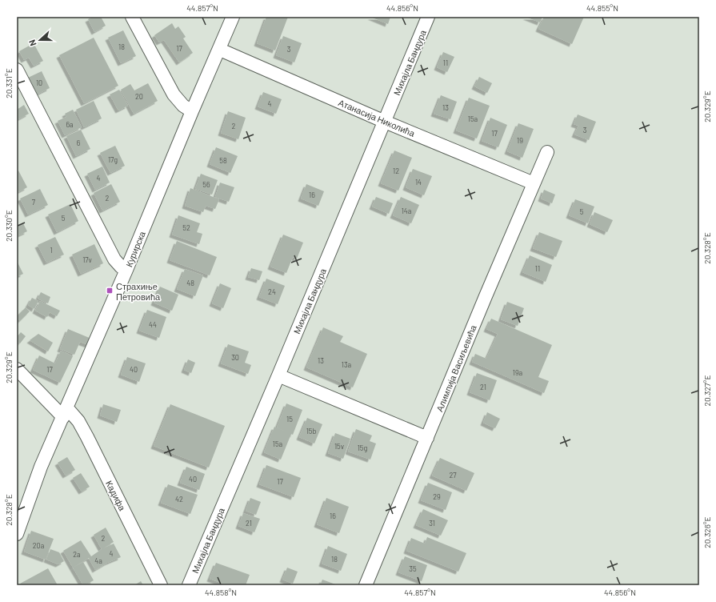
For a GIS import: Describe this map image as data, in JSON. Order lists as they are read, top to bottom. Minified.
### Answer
{"streets":{"street":["Михајла Бандура","Атанасија Николића","Курирска","Алимпија Васиљевића","Кадифа"]},"crossings":[["Михајла Бандура","Атанасија Николића"],["Атанасија Николића","Курирска"],["Атанасија Николића","Алимпија Васиљевића"],["Курирска","Кадифа"]],"places":{"transit":["Страхиње Петровића"]},"house_numbers":["18","17","3","11","10","20","4","13","15a","6a","2","3","17","19","6","17g","58","12","4","14","56","16","2","7","14a","5","5","52","1","17v","11","48","24","44","30","13","13a","17","40","19a","21","15","15b","15a","15v","15g","27","40","17","29","42","16","21","31","2","20a","4","2a","18","4a","35"],"north":"left","coordinates":["44.857°N","44.856°N","44.855°N","20.331°E","20.329°E","20.330°E","20.328°E","20.327°E","20.326°E","44.858°N"]}
